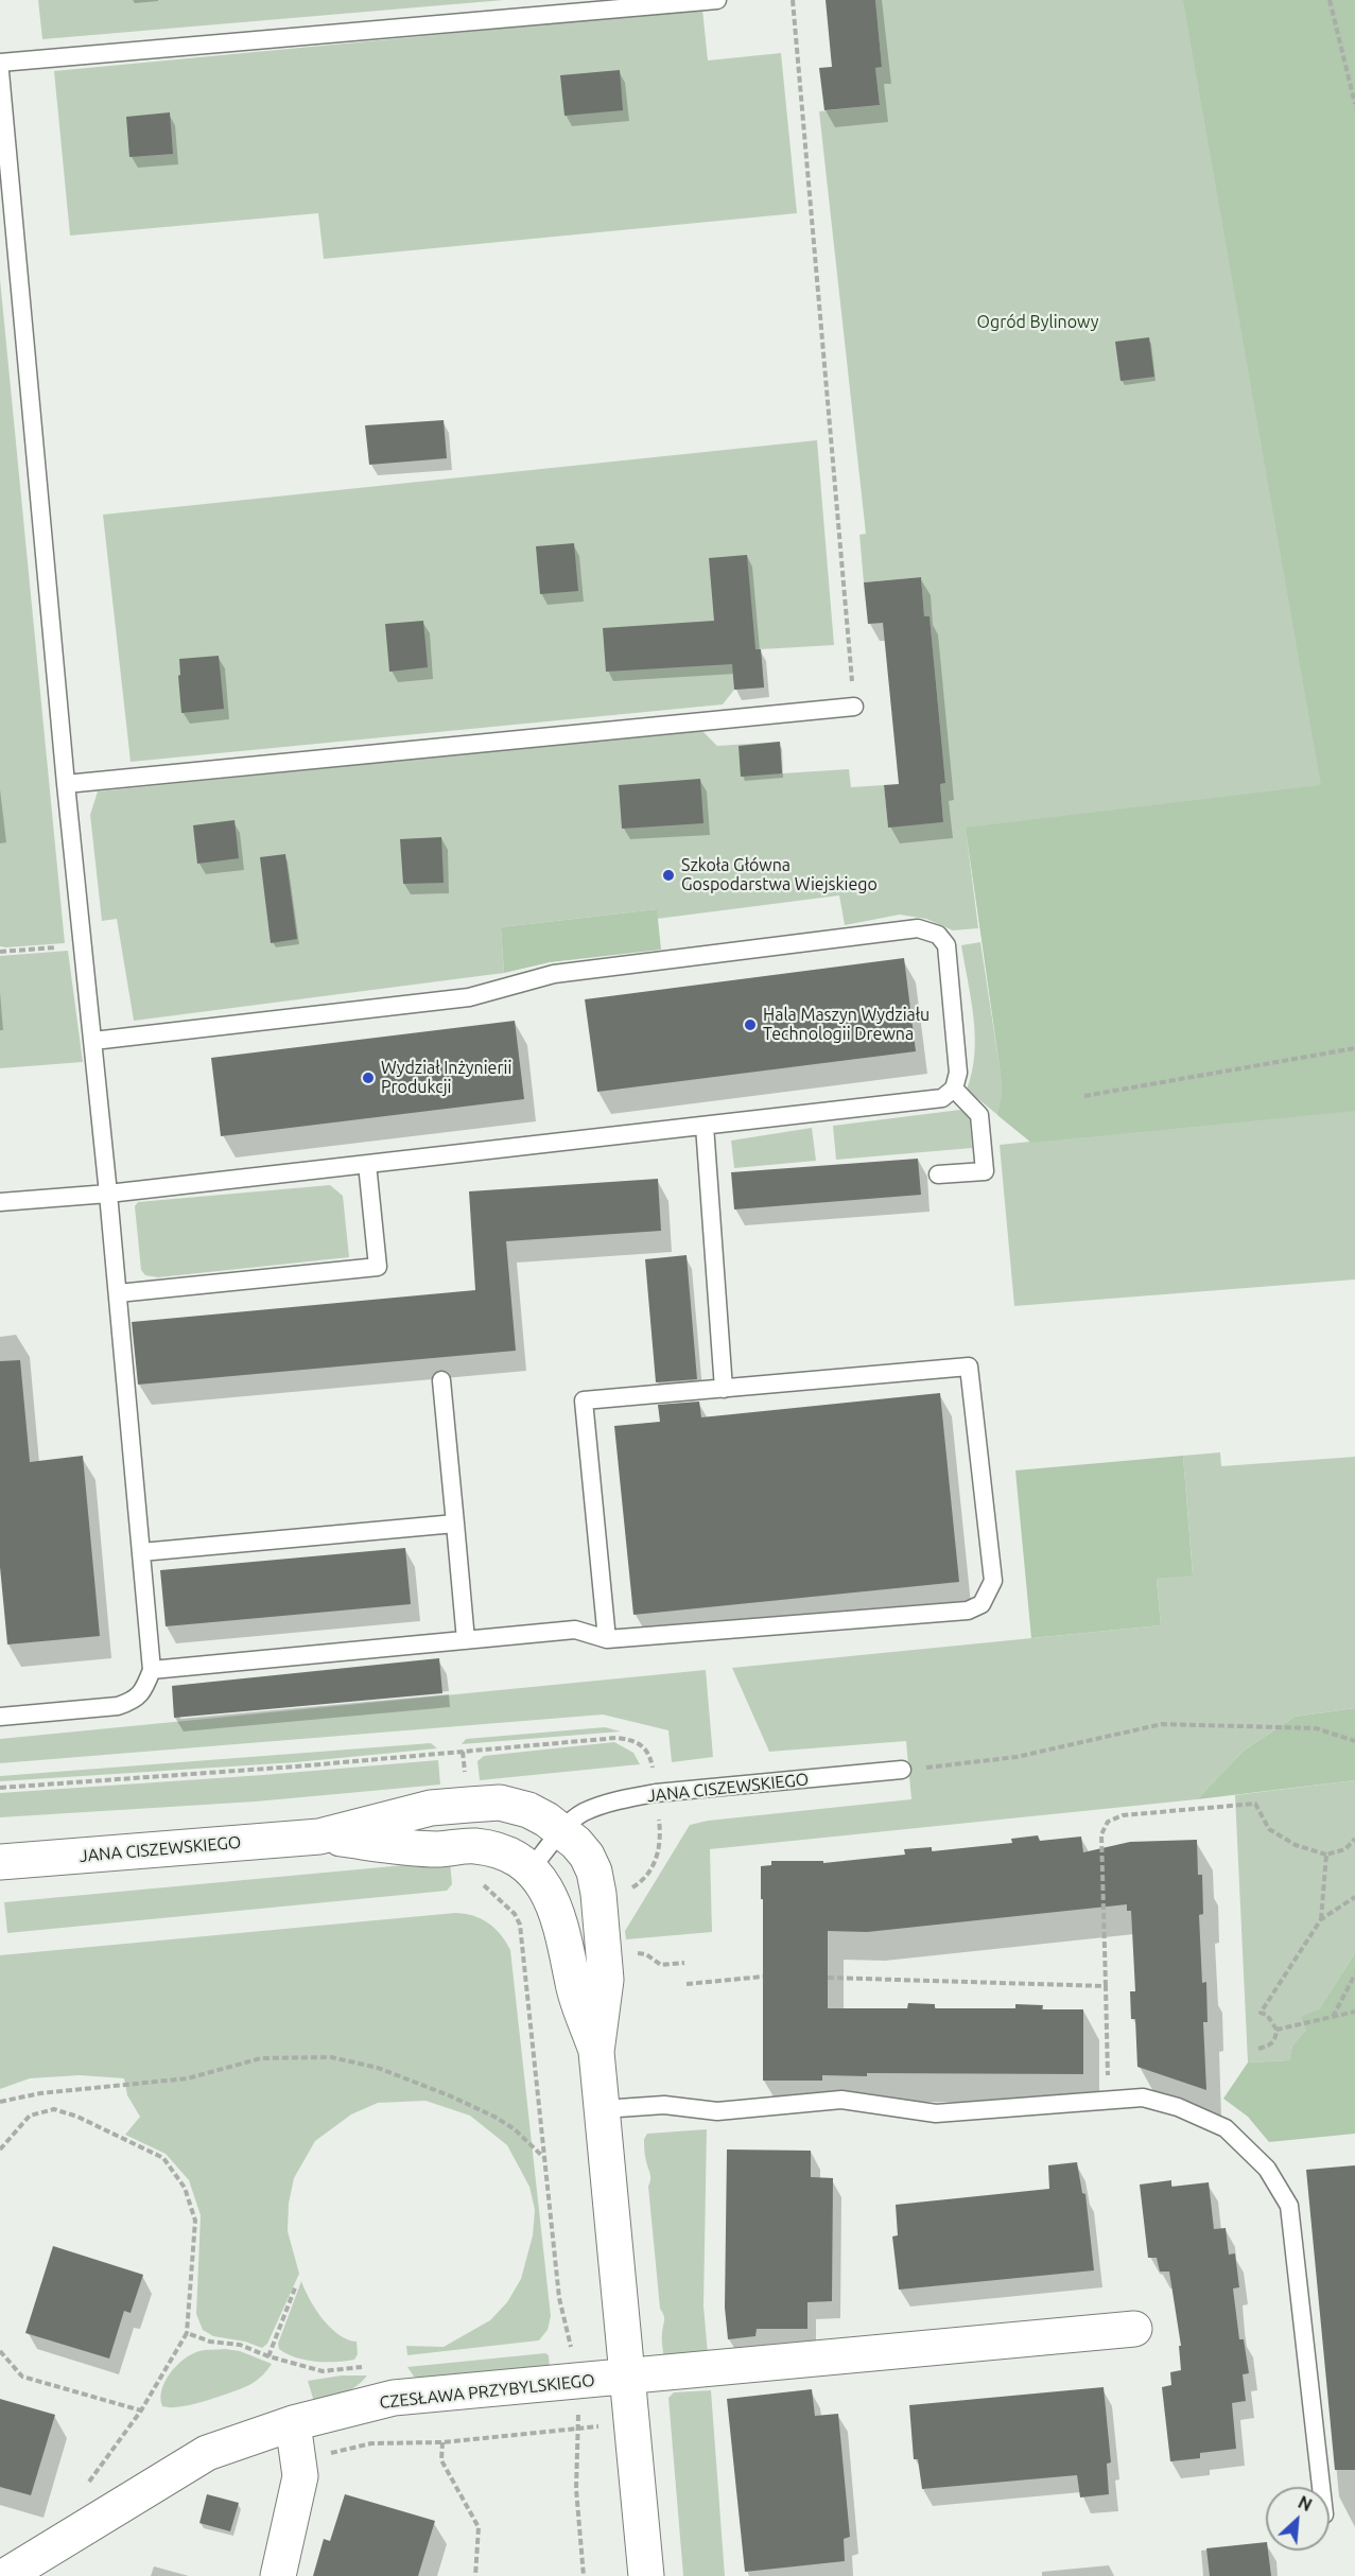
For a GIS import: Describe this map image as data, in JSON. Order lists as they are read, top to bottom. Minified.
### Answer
{"streets":{"street":["JANA CISZEWSKIEGO","CZESŁAWA PRZYBYLSKIEGO"]},"parks":["Ogród Bylinowy"],"places":["Szkoła Główna Gospodarstwa Wiejskiego","Hala Maszyn Wydziału Technologii Drewna","Wydział Inżynierii Produkcji"],"north":"top right"}
